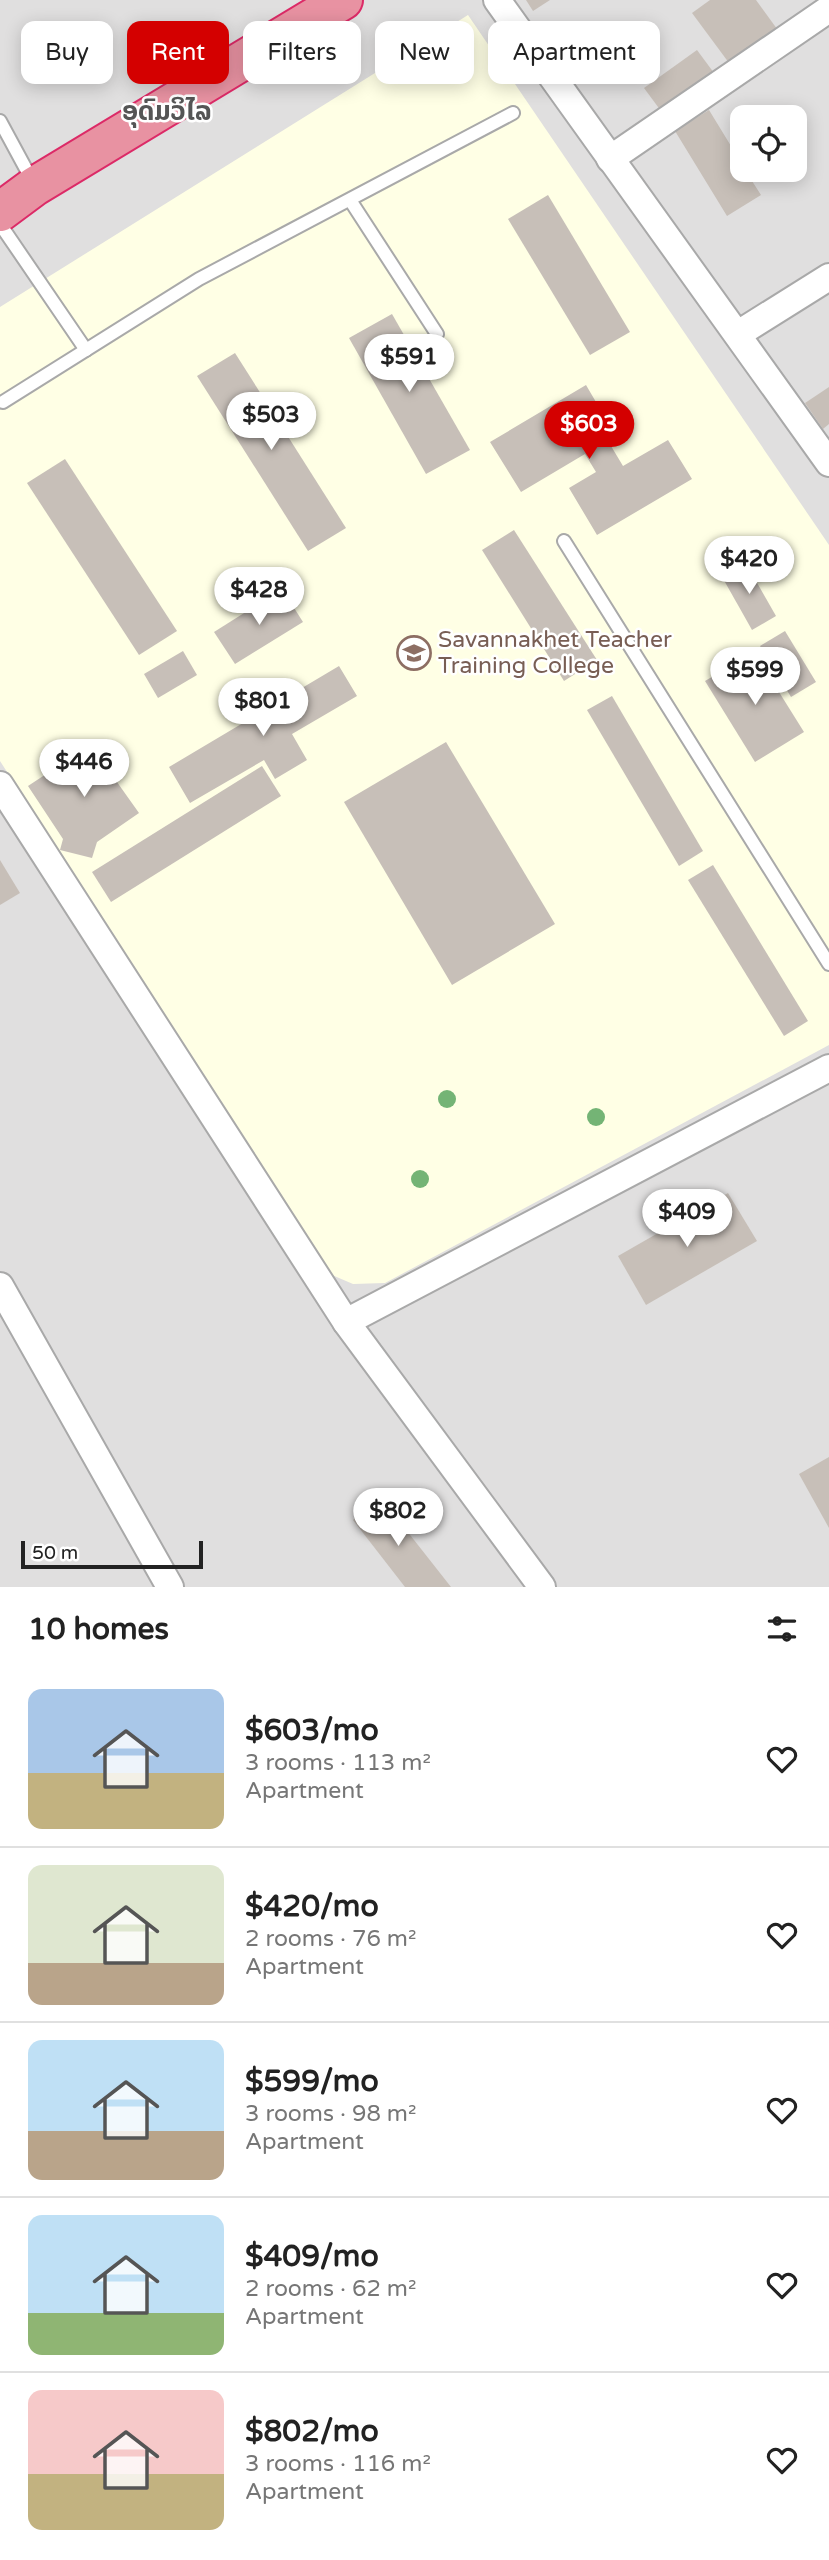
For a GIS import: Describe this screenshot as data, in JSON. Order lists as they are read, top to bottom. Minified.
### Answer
{"districts":["ອຸດົມວິໄລ"],"places":{"school or university":["Savannakhet Teacher Training College"]},"scale_bar":"50 m","page":{"chip":["Buy","Rent","Filters","New","Apartment"],"price":["$591","$503","$603","$420","$428","$599","$801","$446","$409","$802"],"scale":"50 m","heading":"10 homes","list":[{"name":"$603/mo","note":"3 rooms · 113 m² · Apartment"},{"name":"$420/mo","note":"2 rooms · 76 m² · Apartment"},{"name":"$599/mo","note":"3 rooms · 98 m² · Apartment"},{"name":"$409/mo","note":"2 rooms · 62 m² · Apartment"},{"name":"$802/mo","note":"3 rooms · 116 m² · Apartment"}]}}
